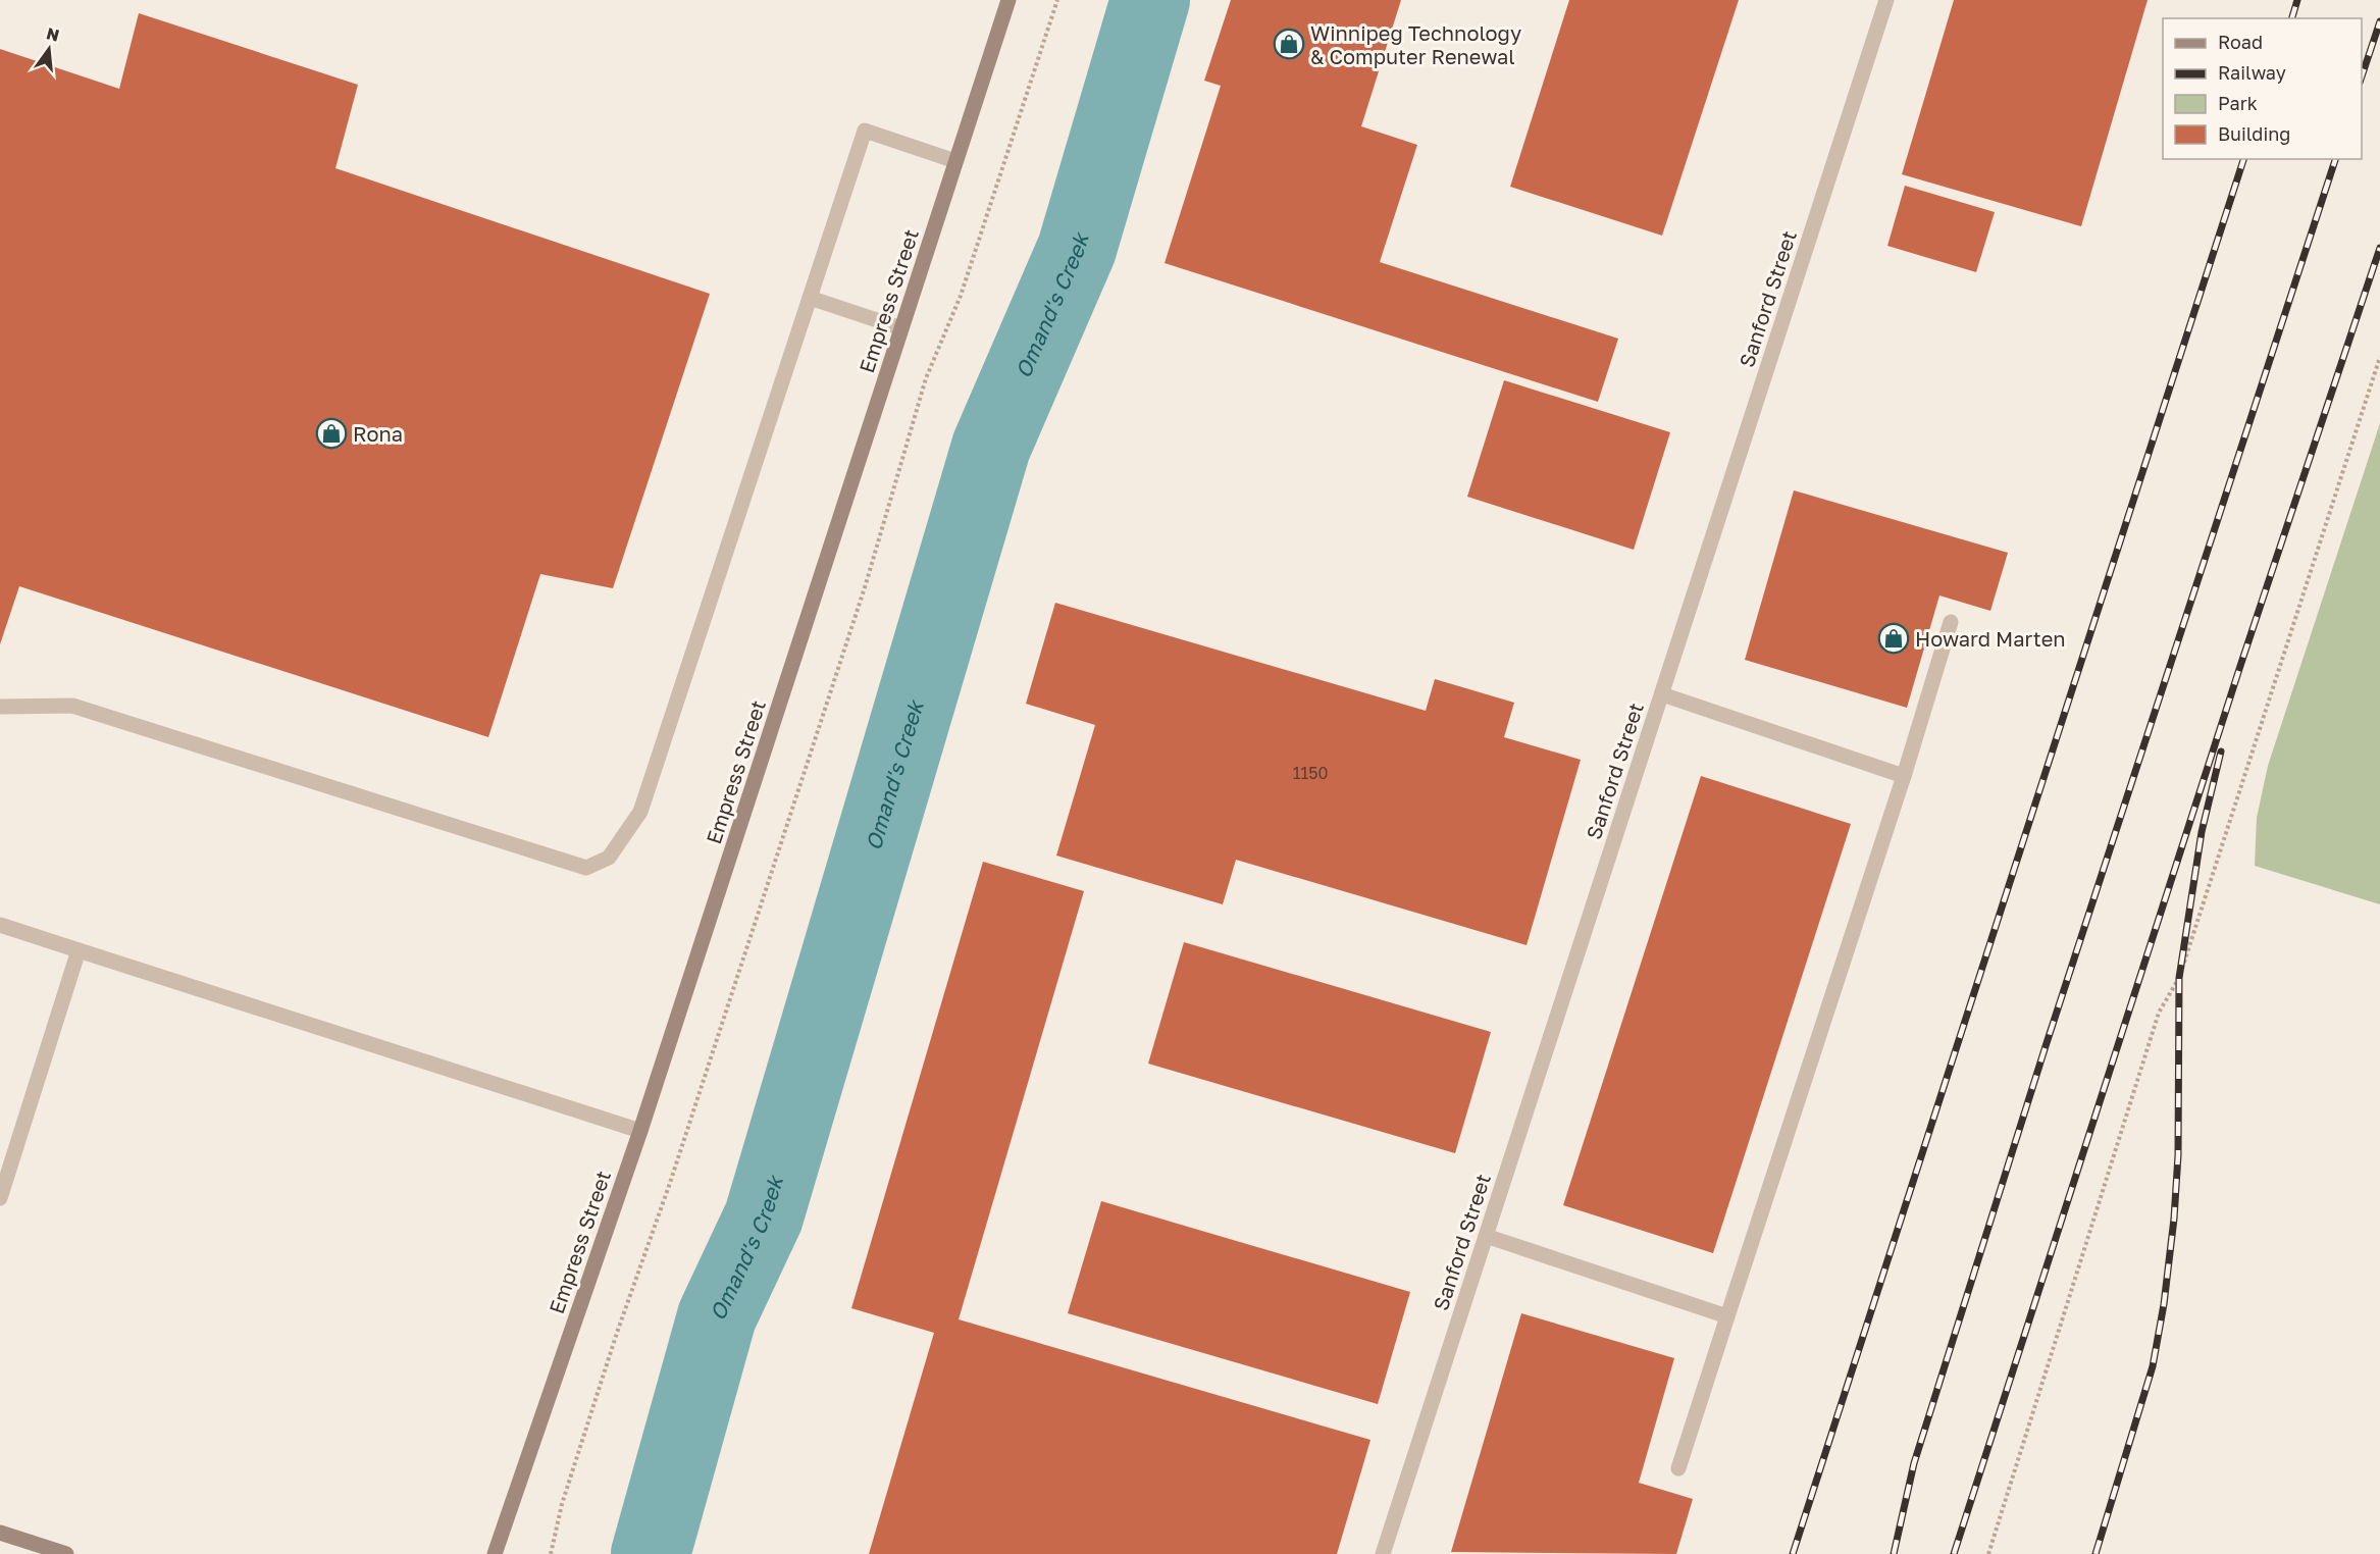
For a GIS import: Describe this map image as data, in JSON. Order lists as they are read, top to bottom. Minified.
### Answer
{"streets":{"main road":["Empress Street"],"street":["Sanford Street"]},"water":["Omand's Creek"],"places":{"shop":["Winnipeg Technology & Computer Renewal","Rona","Howard Marten"]},"house_numbers":["1150"],"legend":["Road","Railway","Park","Building"],"north":"top"}
